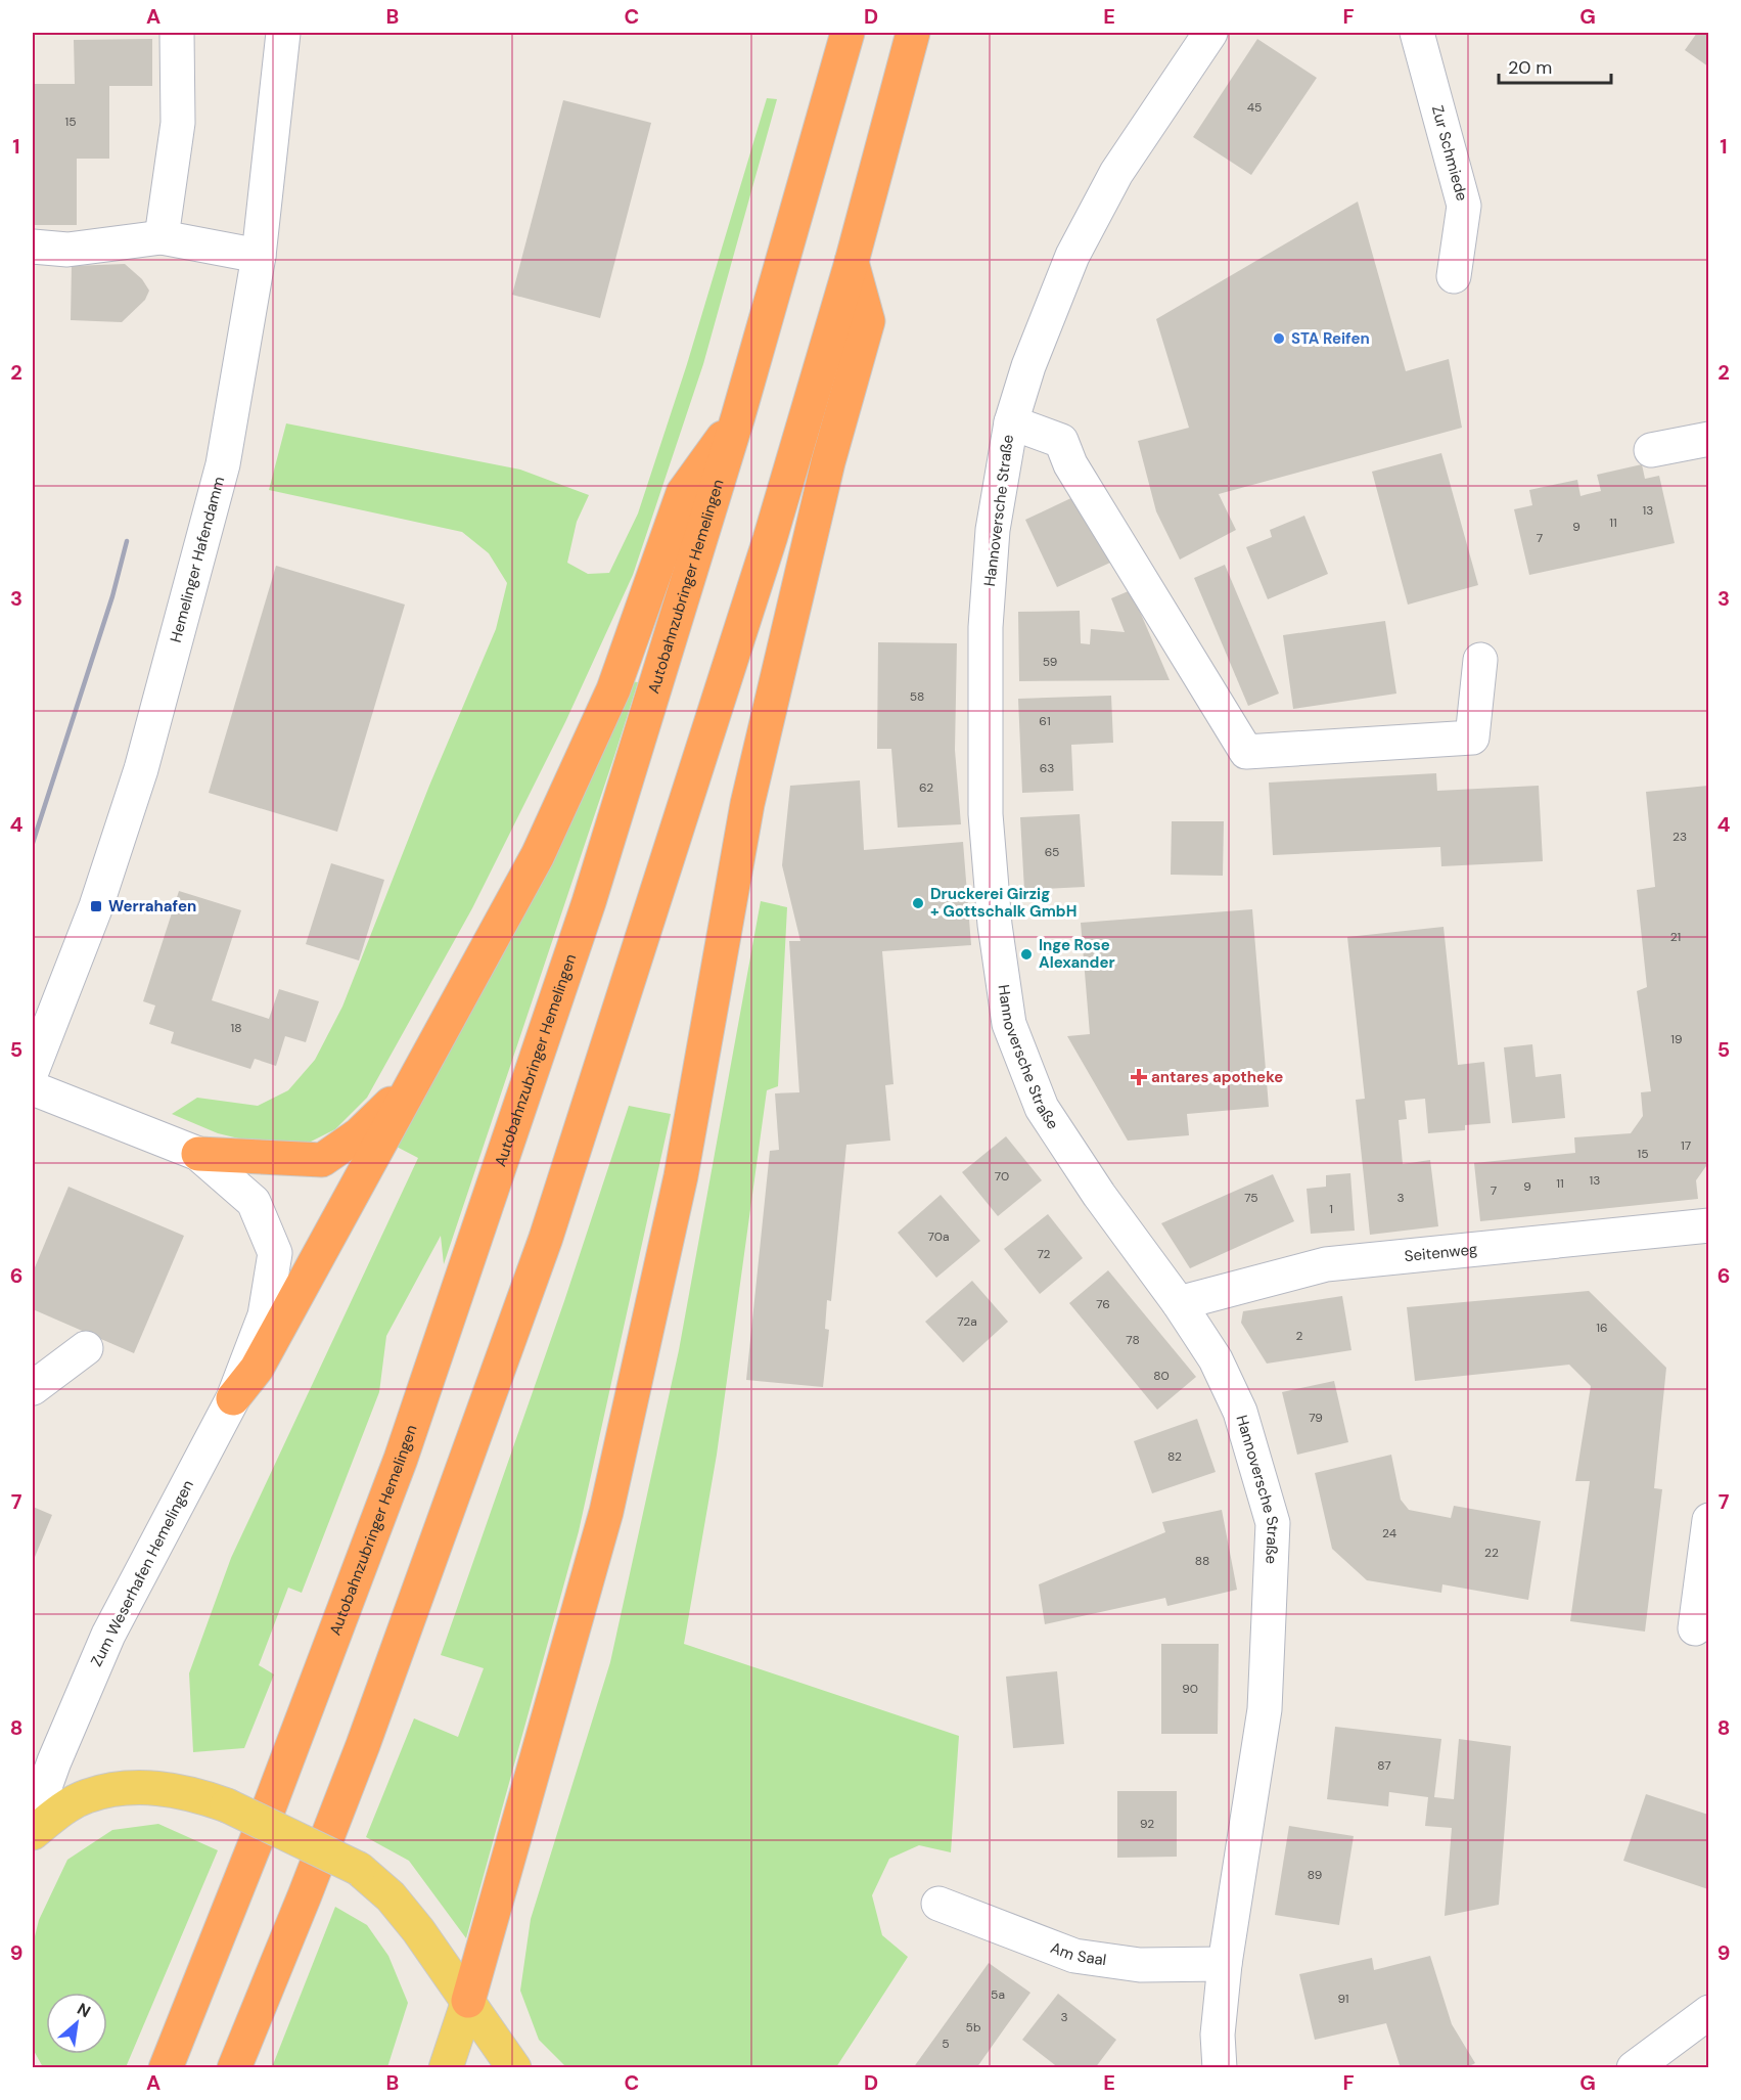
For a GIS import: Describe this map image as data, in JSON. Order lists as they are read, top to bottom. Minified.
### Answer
{"streets":{"highway":["Autobahnzubringer Hemelingen"],"street":["Zur Schmiede","Hannoversche Straße","Hemelinger Hafendamm","Seitenweg","Zum Weserhafen Hemelingen","Am Saal"]},"crossings":[["Hannoversche Straße","Seitenweg"],["Hannoversche Straße","Am Saal"]],"places":{"other":["STA Reifen","Druckerei Girzig + Gottschalk GmbH","Inge Rose Alexander"],"transit":["Werrahafen"],"health":["antares apotheke"]},"house_numbers":["45","15","13","11","9","7","59","58","61","63","62","23","65","21","18","19","17","15","70","13","11","9","7","75","3","1","70a","72","76","72a","16","2","78","80","79","82","24","22","88","90","87","92","89","5a","91","3","5b","5"],"scale_bar":"20 m","north":"top right","grid":{"columns":["A","B","C","D","E","F","G"],"rows":["1","2","3","4","5","6","7","8","9"]}}
